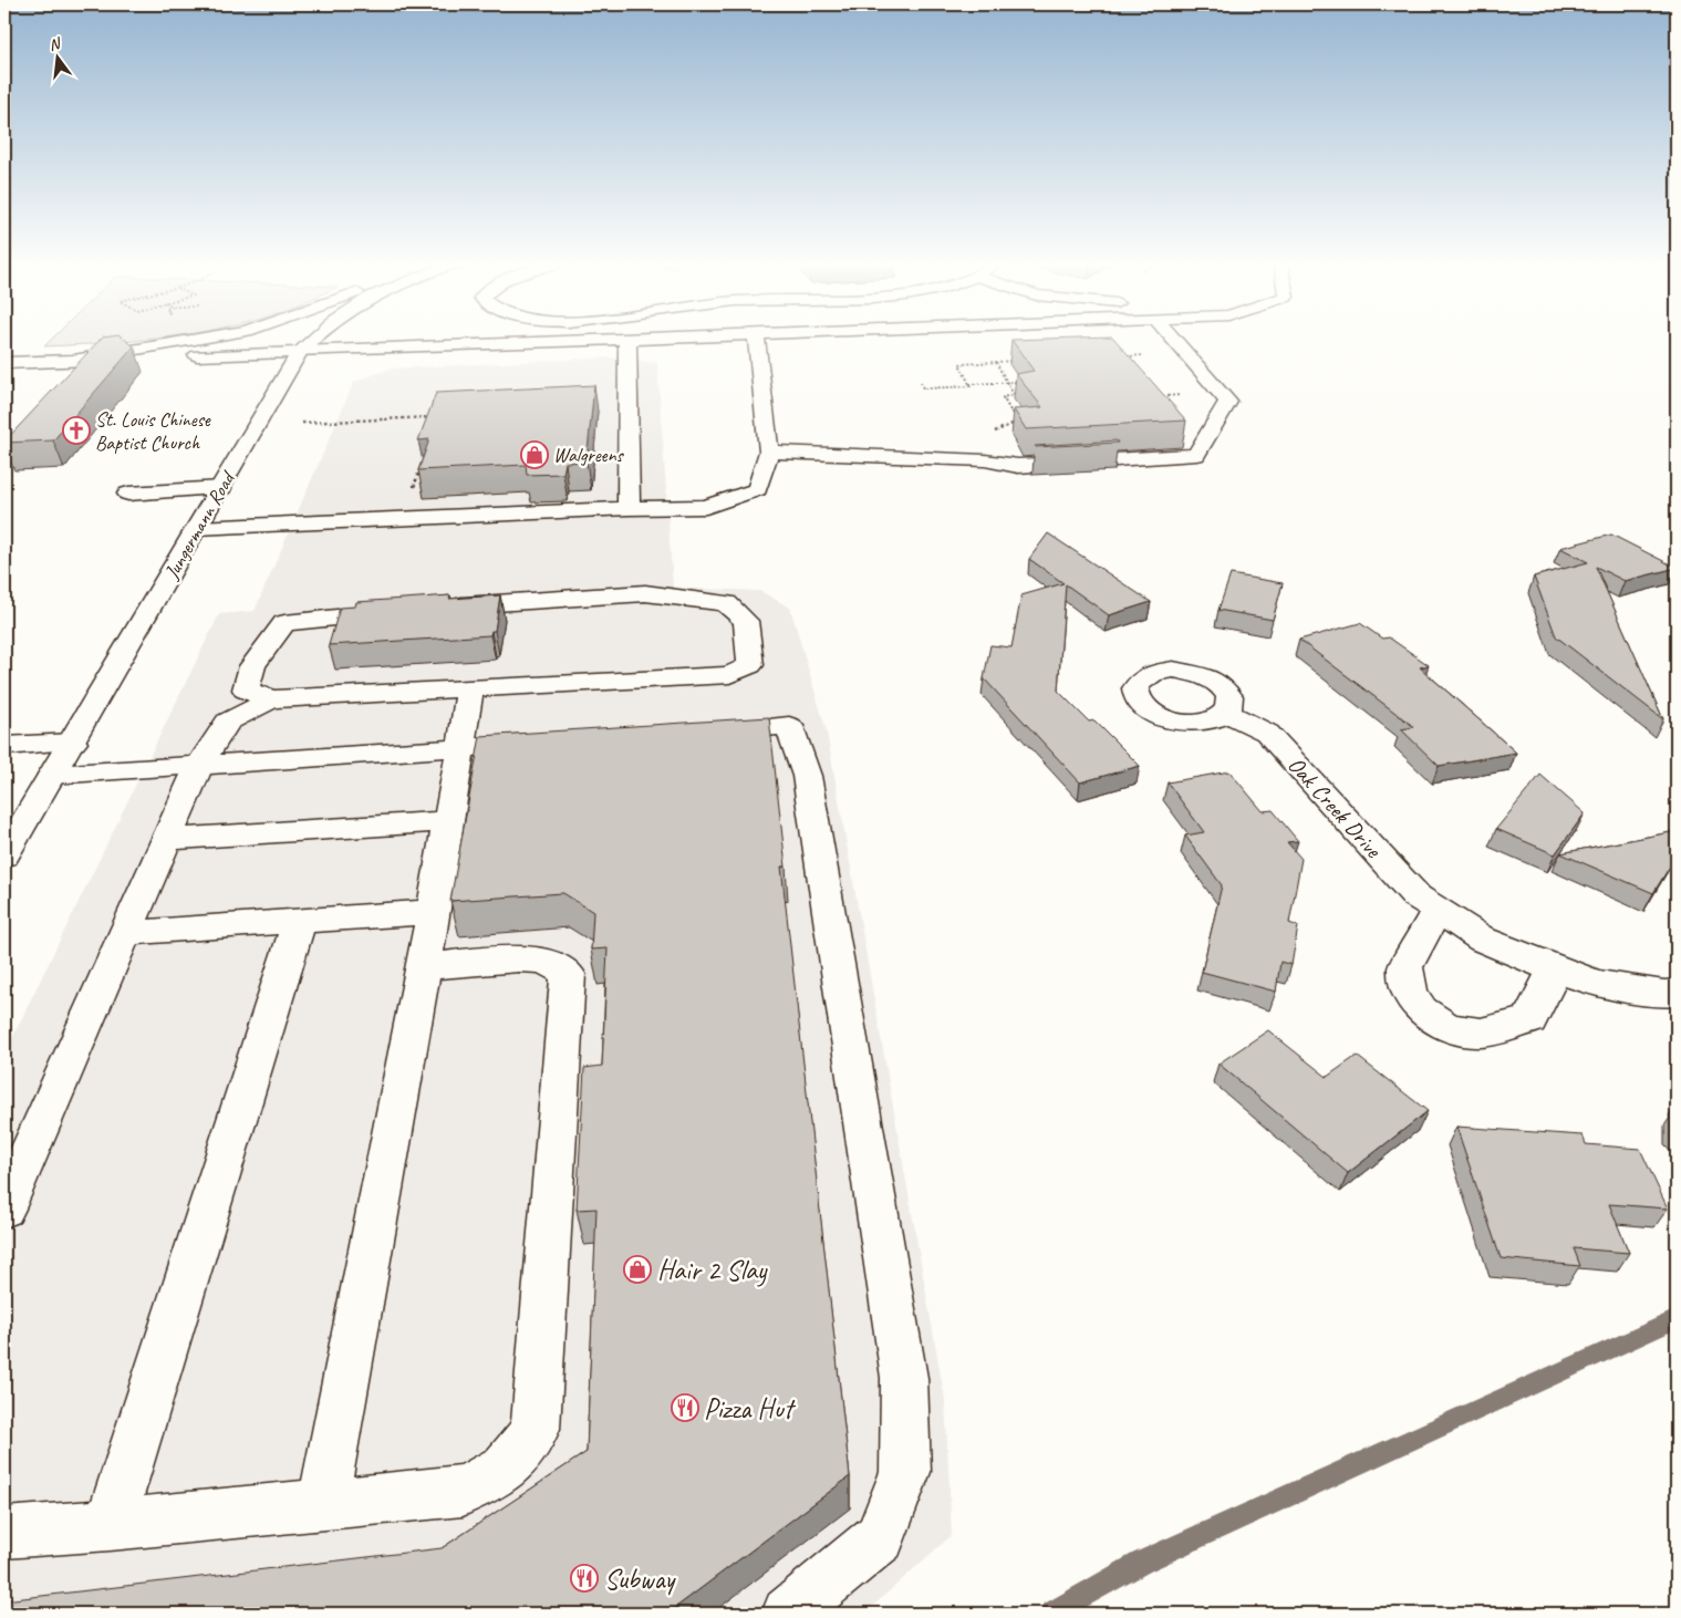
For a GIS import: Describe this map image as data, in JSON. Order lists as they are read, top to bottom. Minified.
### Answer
{"streets":{"street":["Jungermann Road","Oak Creek Drive"]},"places":{"church":["St. Louis Chinese Baptist Church"],"shop":["Walgreens","Hair 2 Slay"],"restaurant":["Pizza Hut","Subway"]},"north":"top"}
